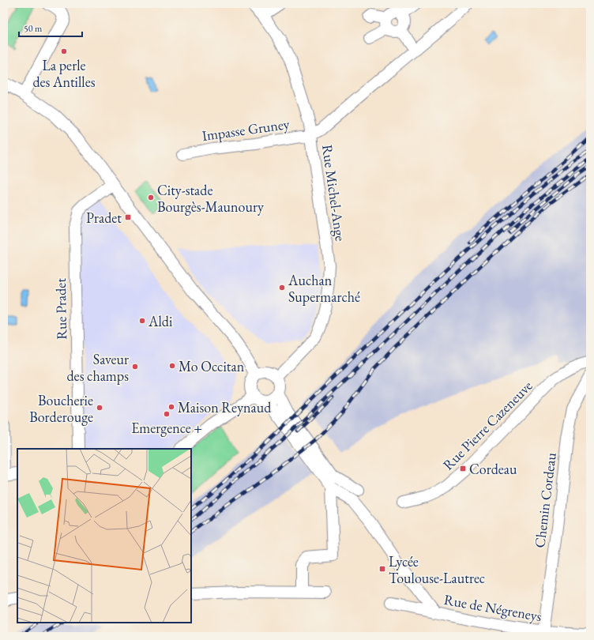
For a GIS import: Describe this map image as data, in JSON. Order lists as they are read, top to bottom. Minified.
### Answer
{"streets":{"street":["Impasse Gruney","Rue Michel-Ange","Rue Pradet","Rue Pierre Cazeneuve","Chemin Cordeau","Rue de Négreneys"]},"crossings":[["Impasse Gruney","Rue Michel-Ange"],["Chemin Cordeau","Rue de Négreneys"]],"places":{"other":["La perle des Antilles","City-stade Bourgès-Maunoury","Auchan Supermarché","Aldi","Mo Occitan","Saveur des champs","Maison Reynaud","Boucherie Borderouge","Emergence +"],"transit":["Pradet","Cordeau","Lycée Toulouse-Lautrec"]},"scale_bar":"50 m"}
